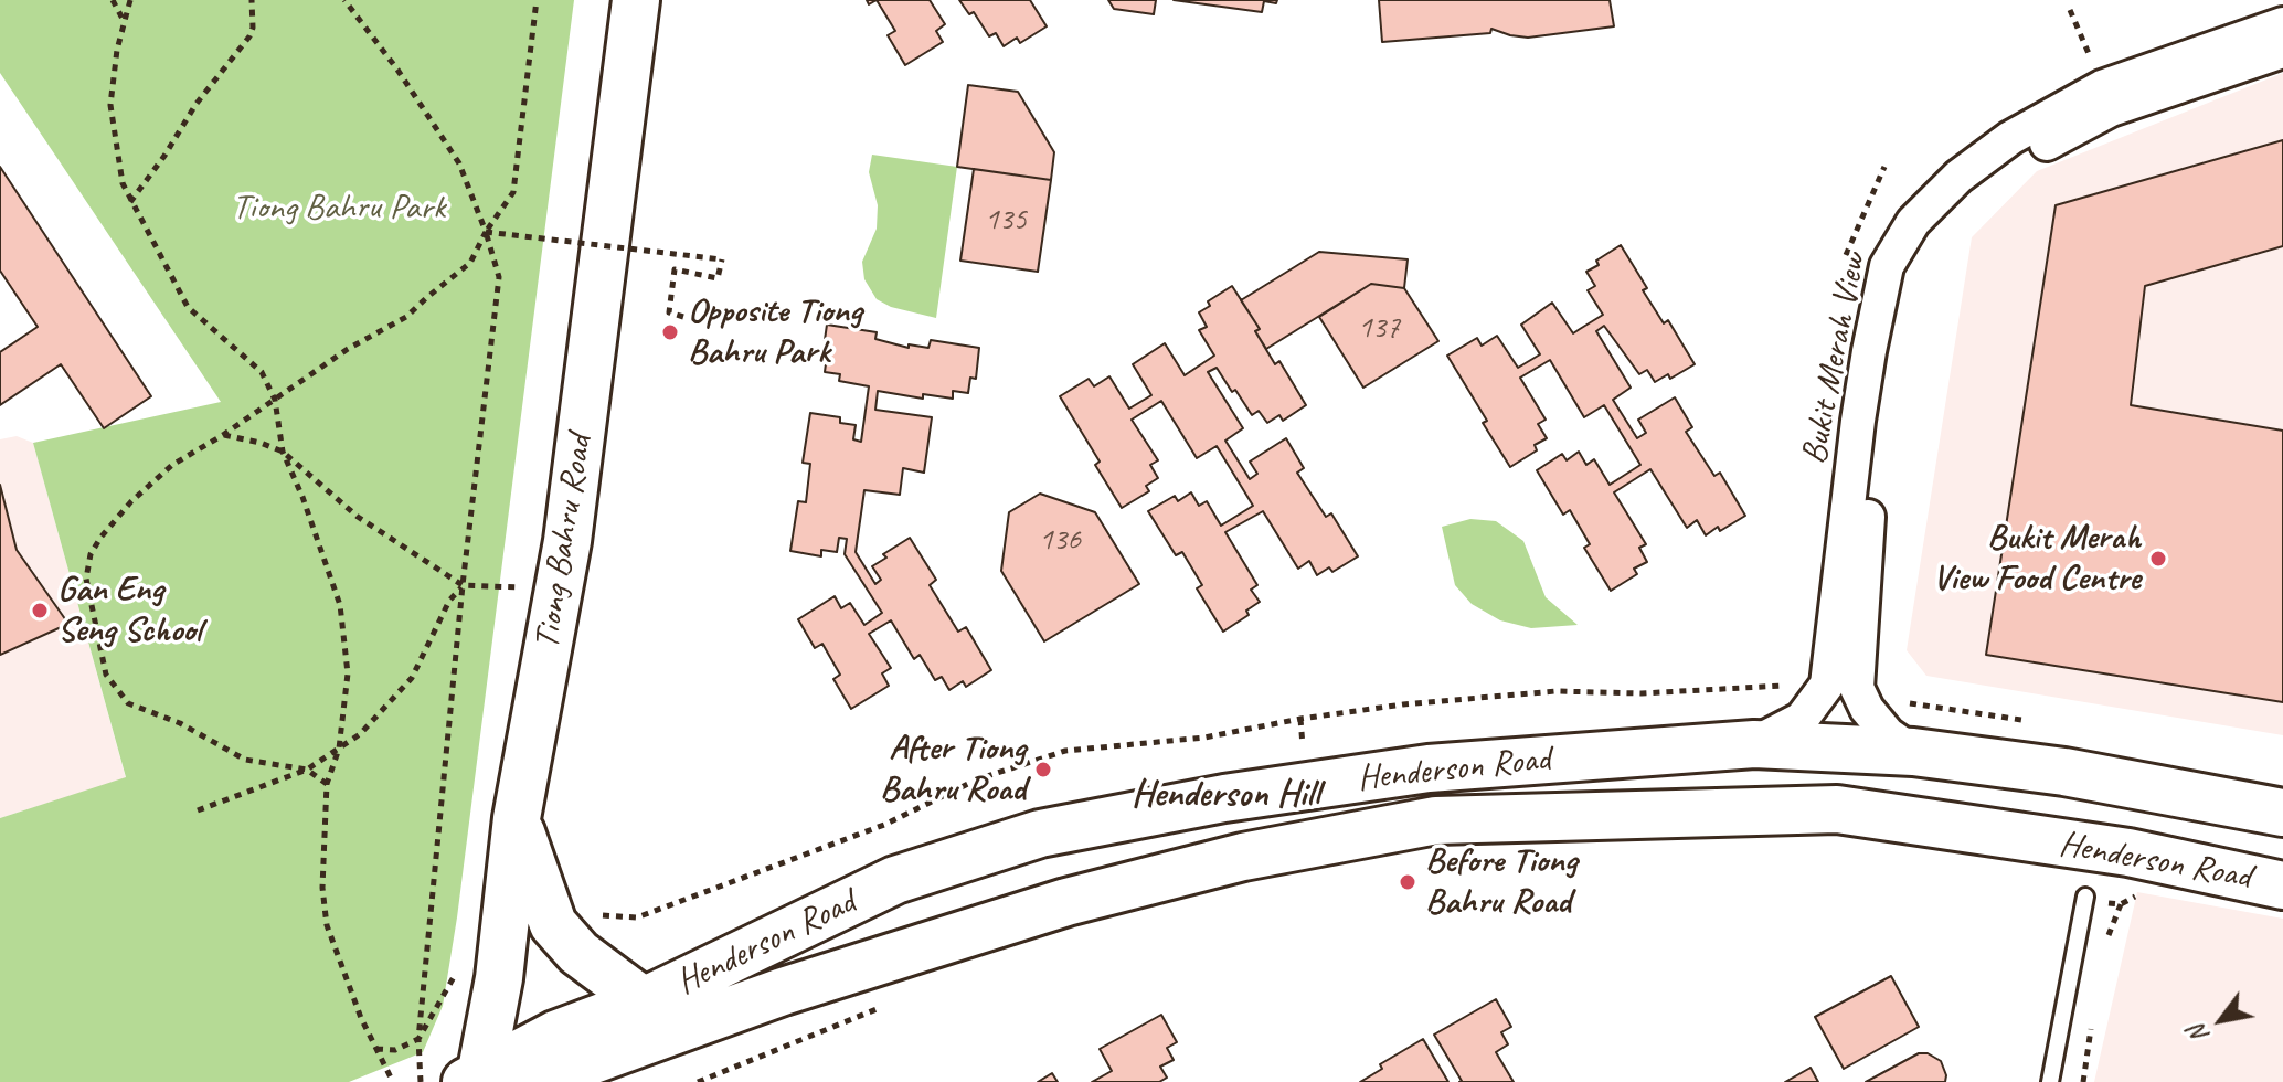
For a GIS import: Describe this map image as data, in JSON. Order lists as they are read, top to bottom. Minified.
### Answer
{"streets":{"main road":["Tiong Bahru Road","Henderson Road"],"street":["Bukit Merah View"]},"crossings":[["Bukit Merah View","Henderson Road"],["Tiong Bahru Road","Henderson Road"]],"districts":["Henderson Hill"],"parks":["Tiong Bahru Park"],"places":["Opposite Tiong Bahru Park","Bukit Merah View Food Centre","Gan Eng Seng School","After Tiong Bahru Road","Before Tiong Bahru Road"],"house_numbers":["135","137","136"],"north":"bottom left"}
